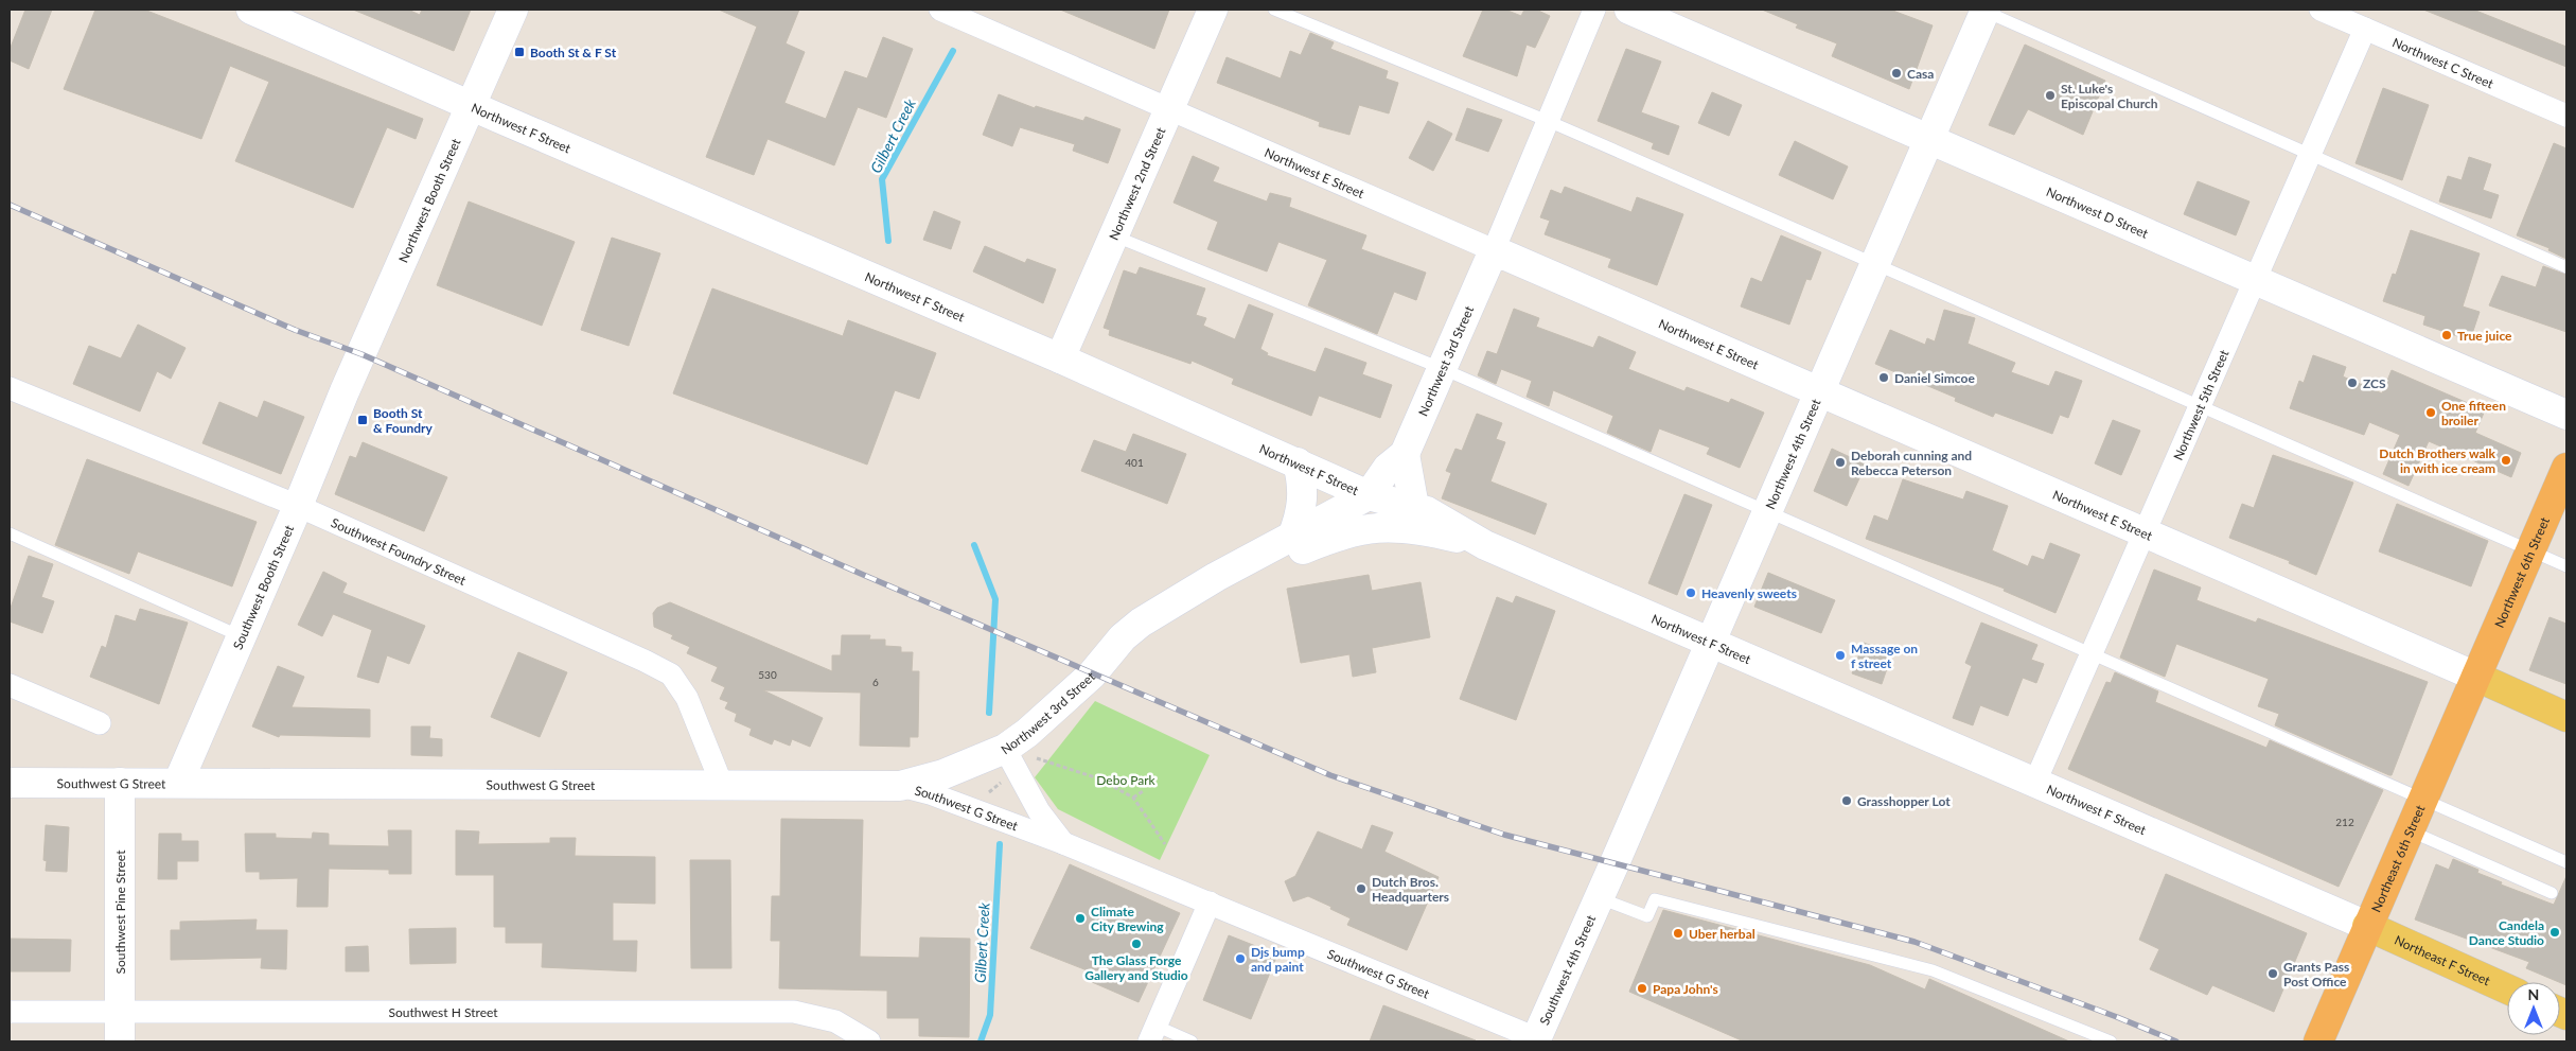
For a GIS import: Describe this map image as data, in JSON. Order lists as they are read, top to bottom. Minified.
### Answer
{"streets":{"highway":["Northwest 6th Street","Northeast 6th Street"],"main road":["Northwest F Street","Northwest E Street","Northwest 2nd Street","Northwest Booth Street","Northwest D Street","Northwest 3rd Street","Northwest 4th Street","Southwest Booth Street","Southwest G Street","Southwest Pine Street","Northeast F Street","Southwest 4th Street"],"street":["Northwest C Street","Northwest 5th Street","Southwest Foundry Street","Southwest H Street"]},"crossings":[["Northwest C Street","Northwest 5th Street"],["Northwest F Street","Northwest 2nd Street"],["Northwest F Street","Northwest Booth Street"],["Northwest F Street","Northwest 3rd Street"],["Northwest F Street","Northwest 5th Street"],["Northwest F Street","Northwest 4th Street"],["Northwest F Street","Northeast 6th Street"],["Northwest F Street","Northeast F Street"],["Northwest E Street","Northwest 2nd Street"],["Northwest E Street","Northwest 3rd Street"],["Northwest E Street","Northwest 5th Street"],["Northwest E Street","Northwest 4th Street"],["Northwest E Street","Northwest 6th Street"],["Northwest E Street","Northeast 6th Street"],["Northwest Booth Street","Southwest Booth Street"],["Northwest D Street","Northwest 5th Street"],["Northwest D Street","Northwest 4th Street"],["Northwest 3rd Street","Southwest G Street"],["Northwest 4th Street","Southwest 4th Street"],["Southwest Foundry Street","Southwest Booth Street"],["Southwest Foundry Street","Southwest G Street"],["Northwest 6th Street","Northeast 6th Street"],["Southwest Booth Street","Southwest G Street"],["Southwest G Street","Southwest Pine Street"],["Southwest G Street","Southwest 4th Street"],["Northeast 6th Street","Northeast F Street"],["Southwest Pine Street","Southwest H Street"]],"water":["Gilbert Creek"],"parks":["Debo Park"],"places":{"transit":["Booth St & F St","Booth St & Foundry"],"other":["Casa","St. Luke's Episcopal Church","True juice","Daniel Simcoe","ZCS","One fifteen broiler","Dutch Brothers walk in with ice cream","Deborah cunning and Rebecca Peterson","Heavenly sweets","Massage on f street","Grasshopper Lot","Dutch Bros. Headquarters","Climate City Brewing","Candela Dance Studio","Uber herbal","The Glass Forge Gallery and Studio","Djs bump and paint","Grants Pass Post Office","Papa John's"]},"house_numbers":["401","530","6","212"],"north":"top"}
